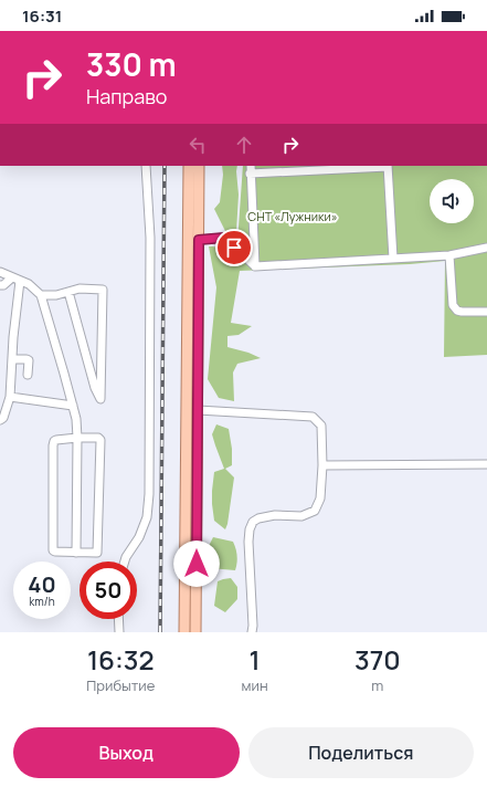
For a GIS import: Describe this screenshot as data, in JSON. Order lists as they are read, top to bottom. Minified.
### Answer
{"parks":["СНТ «Лужники»"],"page":{"status":"16:31","turn":["330 m","Направо"],"speed":"40 km/h","limit":"50","eta":["16:32","Прибытие","1","мин","370","m"],"buttons":["Выход","Поделиться"]}}
